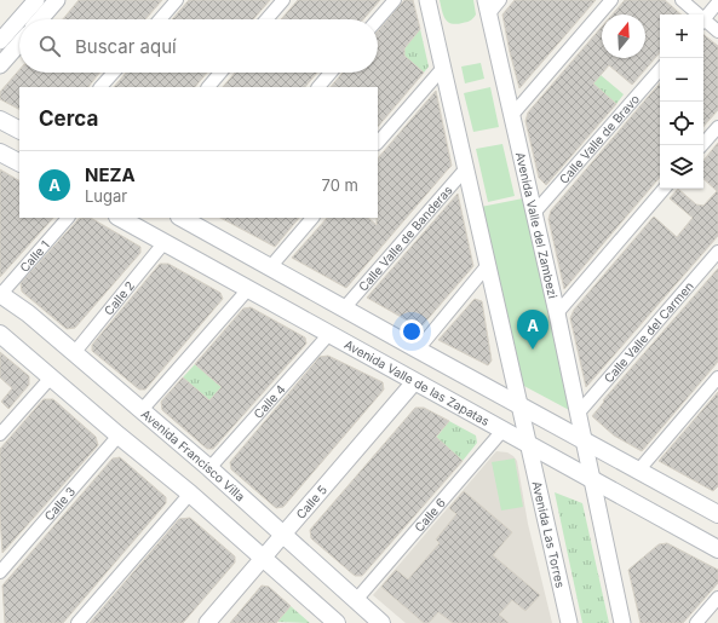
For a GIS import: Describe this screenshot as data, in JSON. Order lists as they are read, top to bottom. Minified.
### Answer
{"streets":{"main road":["Avenida Valle de las Zapatas","Avenida Francisco Villa"],"street":["Calle Valle de Bravo","Avenida Valle del Zambezi","Calle Valle de Banderas","Calle 1","Calle 2","Calle Valle del Carmen","Calle 4","Calle 5","Calle 3","Calle 6","Avenida Las Torres"]},"crossings":[["Calle Valle de Bravo","Avenida Valle del Zambezi"],["Avenida Valle del Zambezi","Calle Valle del Carmen"],["Avenida Valle del Zambezi","Avenida Valle de las Zapatas"],["Calle 1","Avenida Francisco Villa"],["Calle 2","Avenida Valle de las Zapatas"],["Calle 2","Avenida Francisco Villa"],["Avenida Valle de las Zapatas","Calle 4"],["Avenida Valle de las Zapatas","Calle 5"],["Avenida Valle de las Zapatas","Calle 6"],["Avenida Valle de las Zapatas","Avenida Las Torres"],["Calle 4","Avenida Francisco Villa"],["Avenida Francisco Villa","Calle 5"],["Avenida Francisco Villa","Calle 6"]],"north":"top","page":{"map_buttons":["+","−"],"search":"Buscar aquí","heading":"Cerca","list":[{"mark":"A","name":"NEZA","note":"Lugar","value":"70 m"}],"pins":"A"}}
